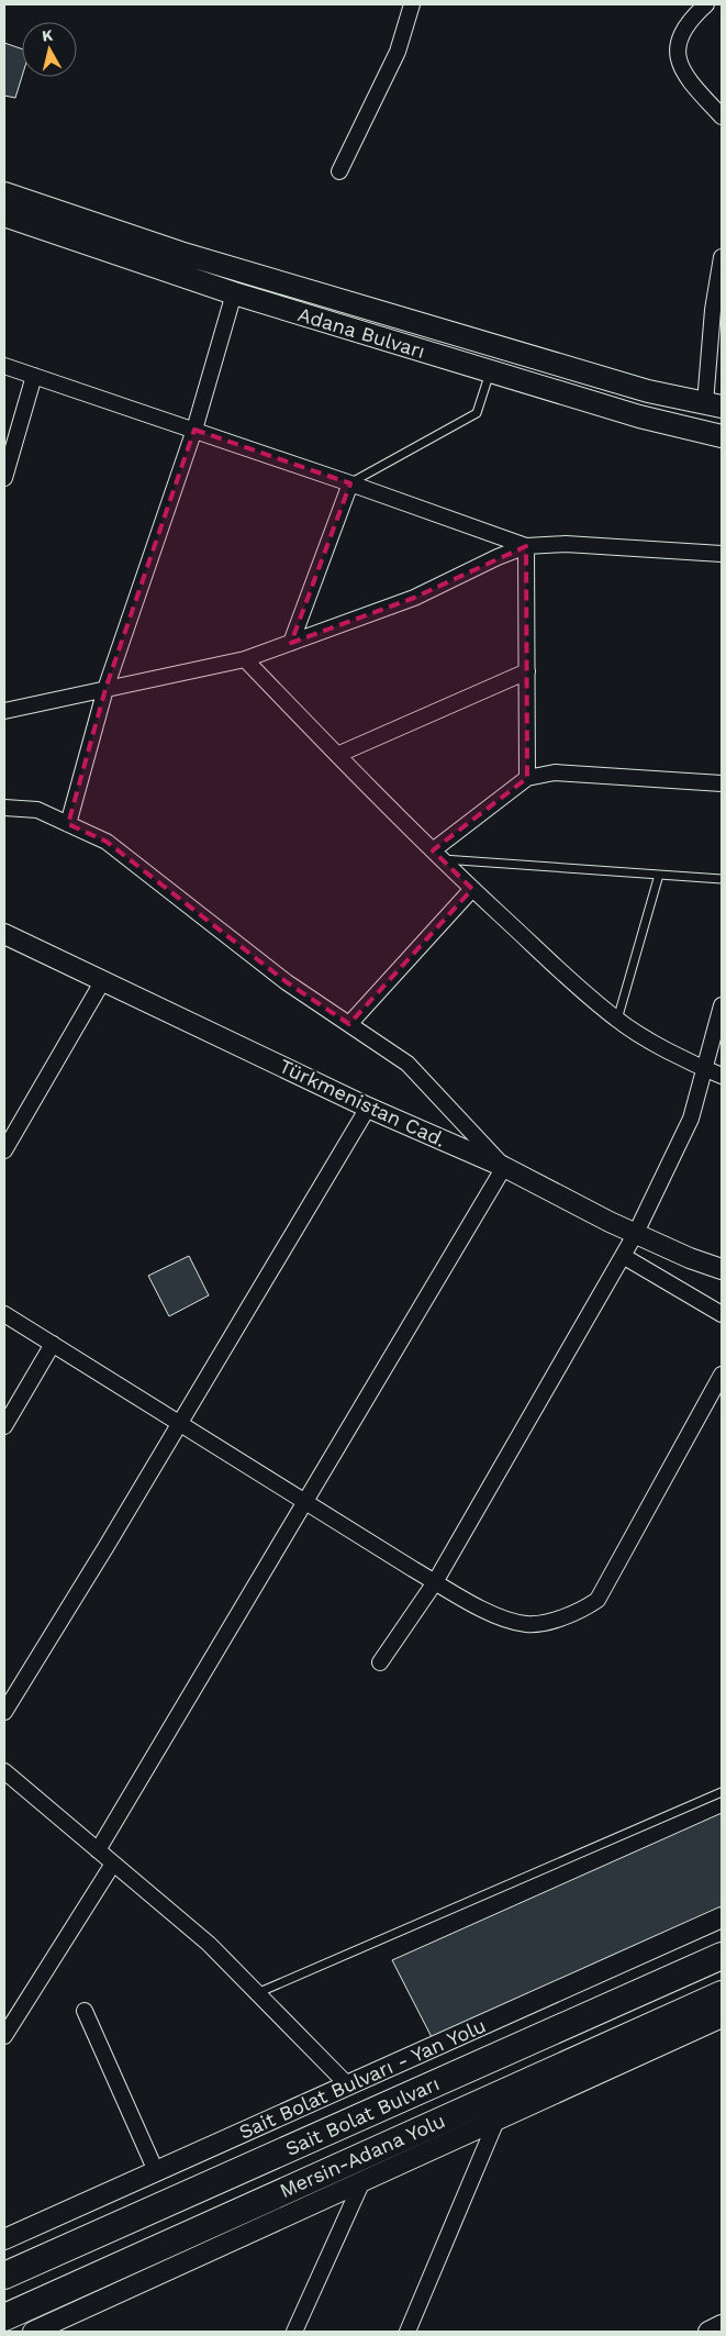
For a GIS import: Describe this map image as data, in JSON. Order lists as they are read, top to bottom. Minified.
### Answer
{"streets":{"highway":["Sait Bolat Bulvarı","Mersin-Adana Yolu"],"main road":["Adana Bulvarı"],"street":["Türkmenistan Cad.","Sait Bolat Bulvarı - Yan Yolu"]},"north":"top"}
